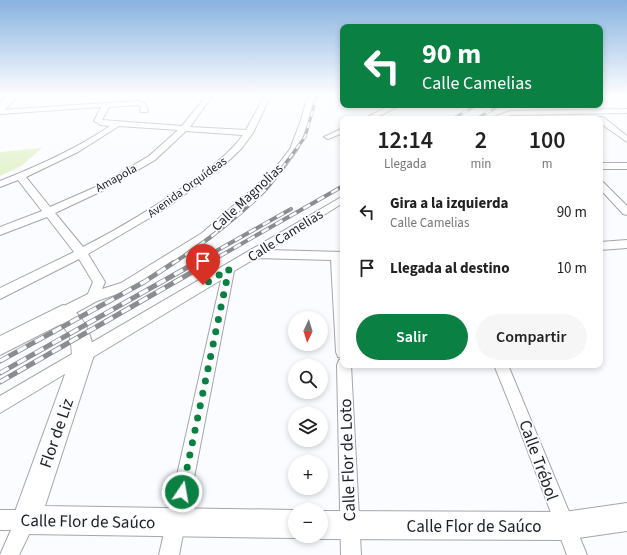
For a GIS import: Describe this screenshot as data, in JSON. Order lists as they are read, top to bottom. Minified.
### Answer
{"streets":{"street":["Amapola","Avenida Orquídeas","Calle Magnolias","Calle Camelias","Flor de Liz","Calle Flor de Loto","Calle Trébol","Calle Flor de Saúco"]},"crossings":[["Calle Magnolias","Flor de Liz"],["Calle Camelias","Flor de Liz"],["Flor de Liz","Calle Flor de Saúco"],["Calle Flor de Loto","Calle Flor de Saúco"],["Calle Trébol","Calle Flor de Saúco"]],"north":"bottom","page":{"turn":["90 m","Calle Camelias"],"eta":["12:14","Llegada","2","min","100","m"],"list":[{"name":"Gira a la izquierda","note":"Calle Camelias","value":"90 m"},{"name":"Llegada al destino","value":"10 m"}],"buttons":["Salir","Compartir"],"map_buttons":["+","−"]}}
